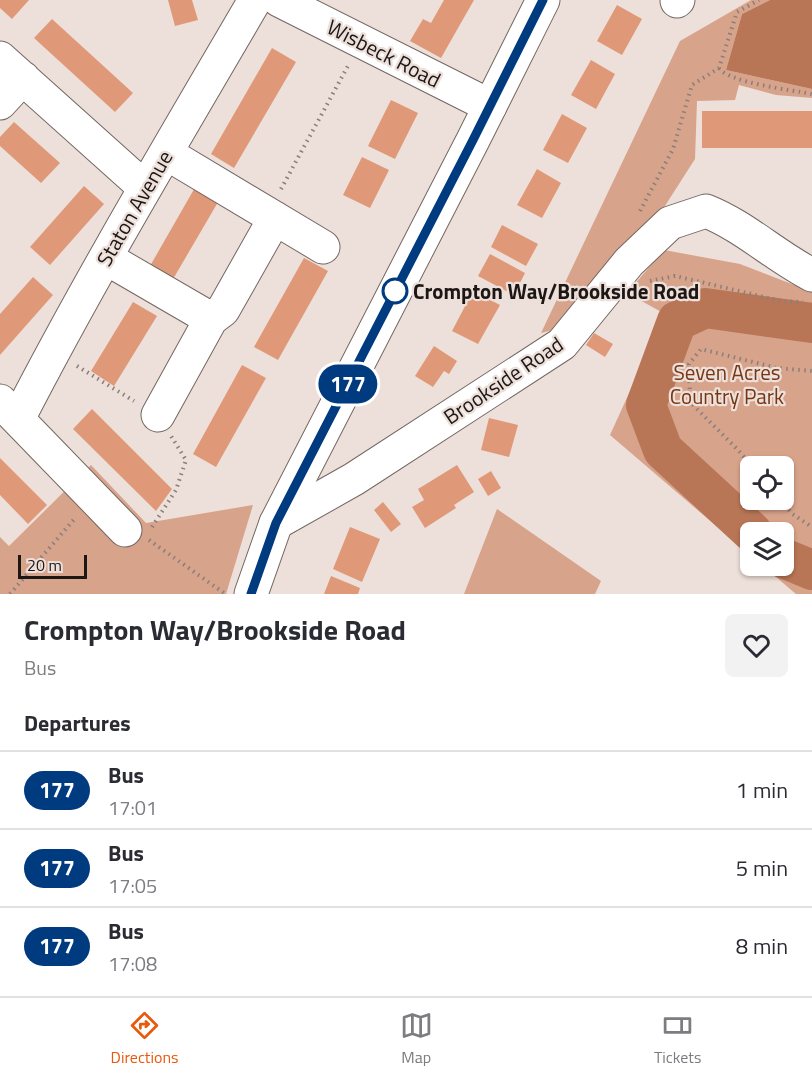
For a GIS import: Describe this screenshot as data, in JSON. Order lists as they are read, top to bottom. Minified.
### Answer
{"streets":{"main road":["Wisbeck Road","Staton Avenue","Brookside Road"]},"parks":["Seven Acres Country Park"],"places":["Crompton Way/Brookside Road"],"lines":["bus line 177"],"scale_bar":"20 m","page":{"on_map":"177","scale":"20 m","heading":[["Crompton Way/Brookside Road","Bus"],"Departures"],"list":[{"mark":"177","name":"Bus","note":"17:01","value":"1 min"},{"mark":"177","name":"Bus","note":"17:05","value":"5 min"},{"mark":"177","name":"Bus","note":"17:08","value":"8 min"}],"tabs":["Directions","Map","Tickets"]}}
